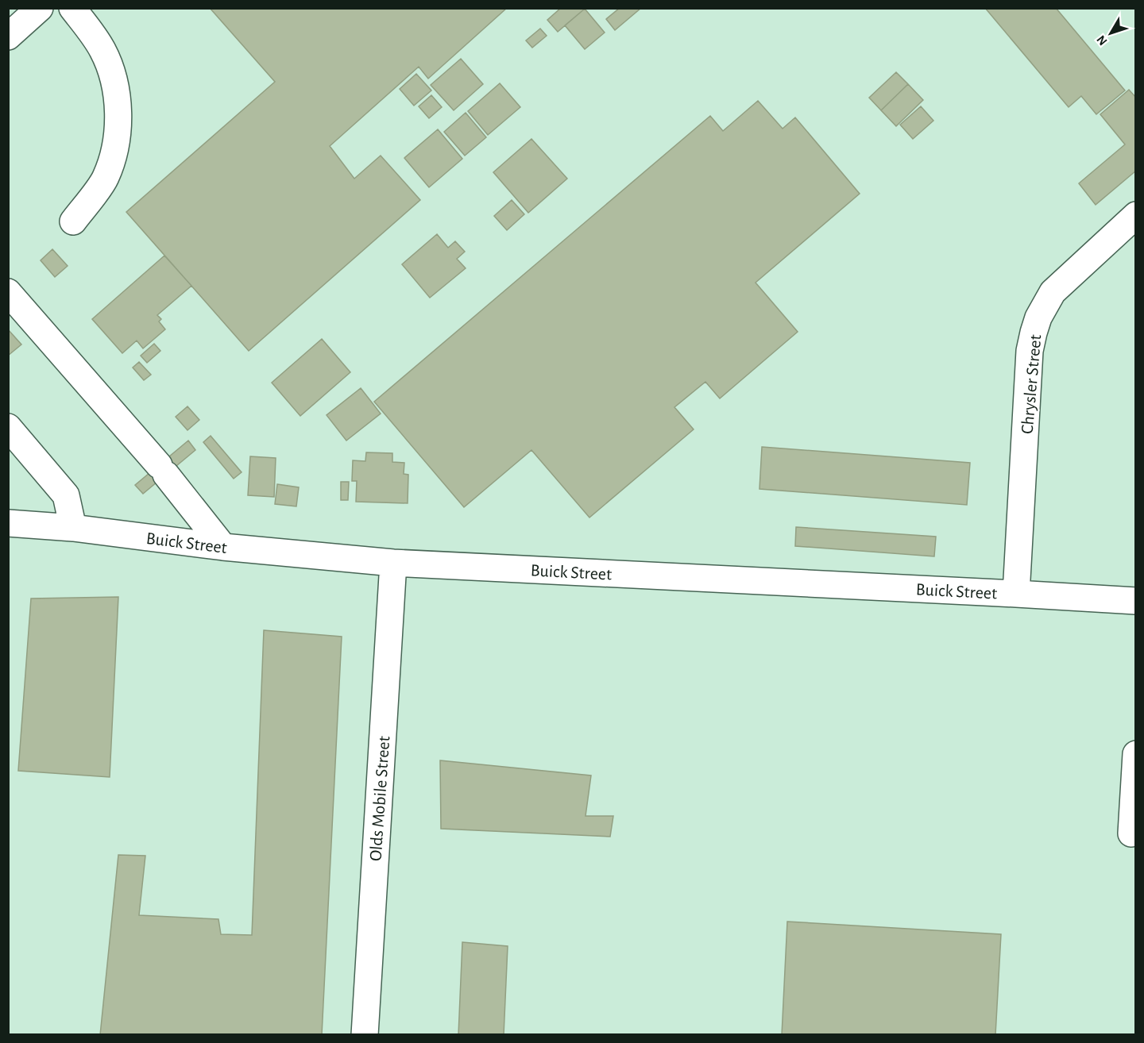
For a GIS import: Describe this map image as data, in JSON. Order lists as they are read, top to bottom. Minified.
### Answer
{"streets":{"lane":["Chrysler Street","Buick Street","Olds Mobile Street"]},"crossings":[["Chrysler Street","Buick Street"],["Buick Street","Olds Mobile Street"]],"north":"bottom left"}
